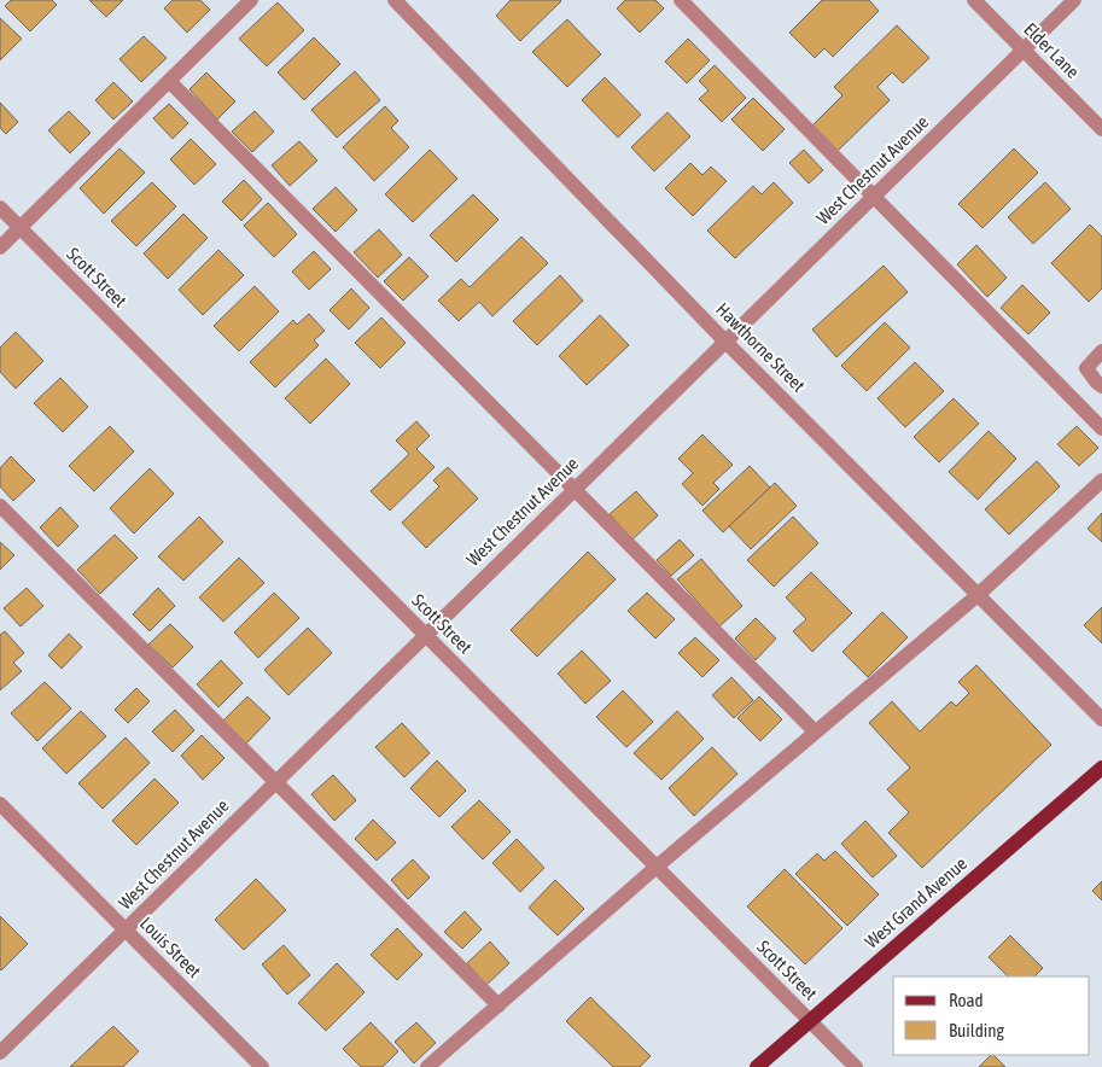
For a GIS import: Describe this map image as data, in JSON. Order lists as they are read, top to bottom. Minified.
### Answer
{"streets":{"main road":["West Grand Avenue"],"street":["Elder Lane","West Chestnut Avenue","Scott Street","Hawthorne Street","Louis Street"]},"crossings":[["Elder Lane","West Chestnut Avenue"],["West Chestnut Avenue","Scott Street"],["West Chestnut Avenue","Hawthorne Street"],["West Chestnut Avenue","Louis Street"],["Scott Street","West Grand Avenue"]],"legend":["Road","Building"]}
